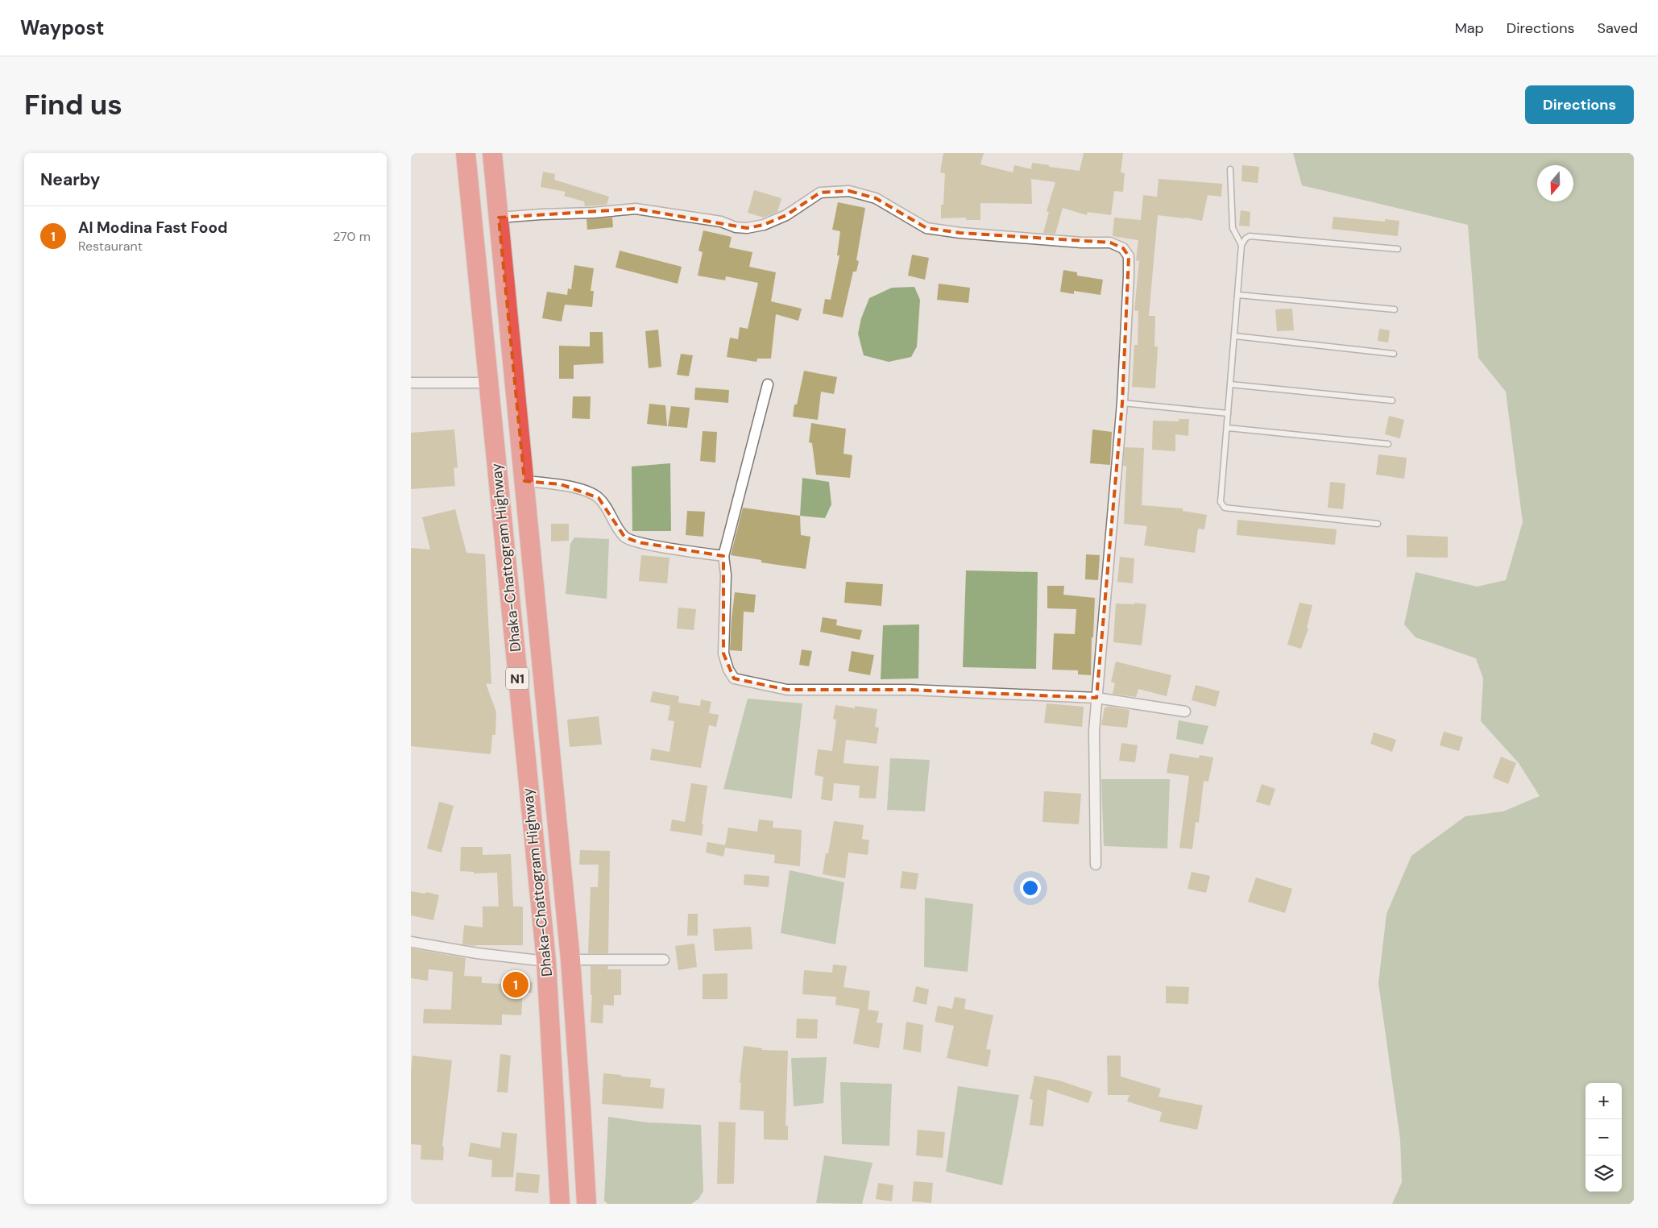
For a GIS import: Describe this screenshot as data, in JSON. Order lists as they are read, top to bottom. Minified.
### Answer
{"streets":{"highway":["Dhaka-Chattogram Highway","N1"]},"north":"bottom","page":{"header":"Waypost","nav":["Map","Directions","Saved"],"buttons":"Directions","title":"Find us","heading":"Nearby","list":[{"mark":"1","name":"Al Modina Fast Food","note":"Restaurant","value":"270 m"}],"pins":"1","map_buttons":["+","−"]}}
